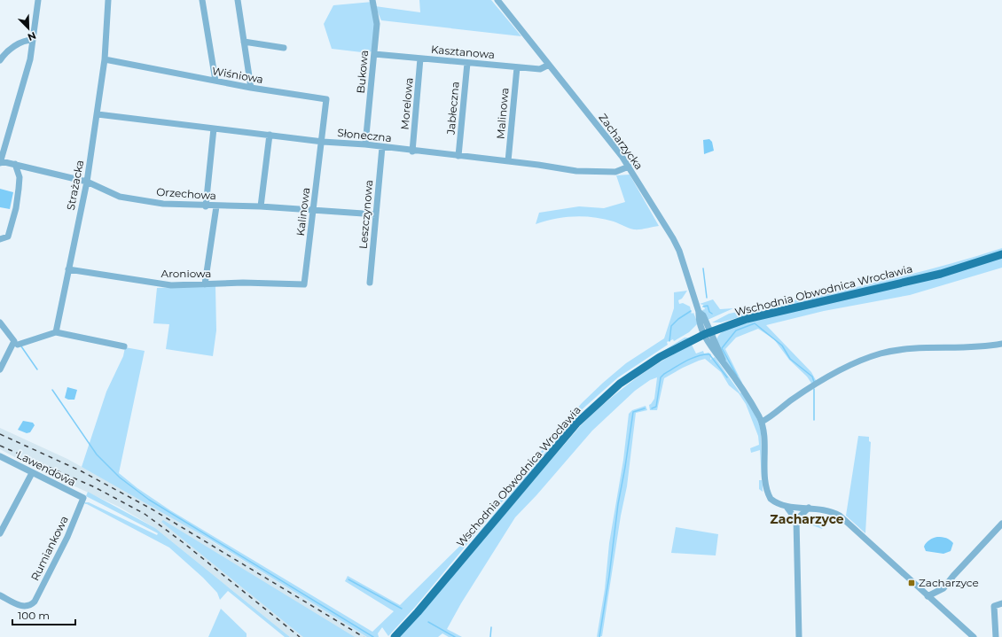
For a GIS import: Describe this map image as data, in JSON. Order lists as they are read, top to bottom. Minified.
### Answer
{"streets":{"main road":["Wschodnia Obwodnica Wrocławia"],"street":["Kasztanowa","Bukowa","Wiśniowa","Morelowa","Jabłeczna","Malinowa","Słoneczna","Zacharzycka","Strażacka","Orzechowa","Kalinowa","Leszczynowa","Aroniowa","Lawendowa","Rumiankowa"]},"crossings":[["Kasztanowa","Bukowa"],["Kasztanowa","Morelowa"],["Kasztanowa","Jabłeczna"],["Kasztanowa","Malinowa"],["Kasztanowa","Zacharzycka"],["Bukowa","Słoneczna"],["Wiśniowa","Słoneczna"],["Wiśniowa","Strażacka"],["Wiśniowa","Kalinowa"],["Morelowa","Słoneczna"],["Jabłeczna","Słoneczna"],["Malinowa","Słoneczna"],["Słoneczna","Zacharzycka"],["Słoneczna","Strażacka"],["Słoneczna","Kalinowa"],["Słoneczna","Leszczynowa"],["Zacharzycka","Wschodnia Obwodnica Wrocławia"],["Strażacka","Orzechowa"],["Strażacka","Aroniowa"],["Orzechowa","Kalinowa"],["Orzechowa","Leszczynowa"],["Kalinowa","Aroniowa"],["Lawendowa","Rumiankowa"]],"districts":["Zacharzyce"],"places":{"transit":["Zacharzyce"]},"scale_bar":"100 m","north":"bottom right"}
